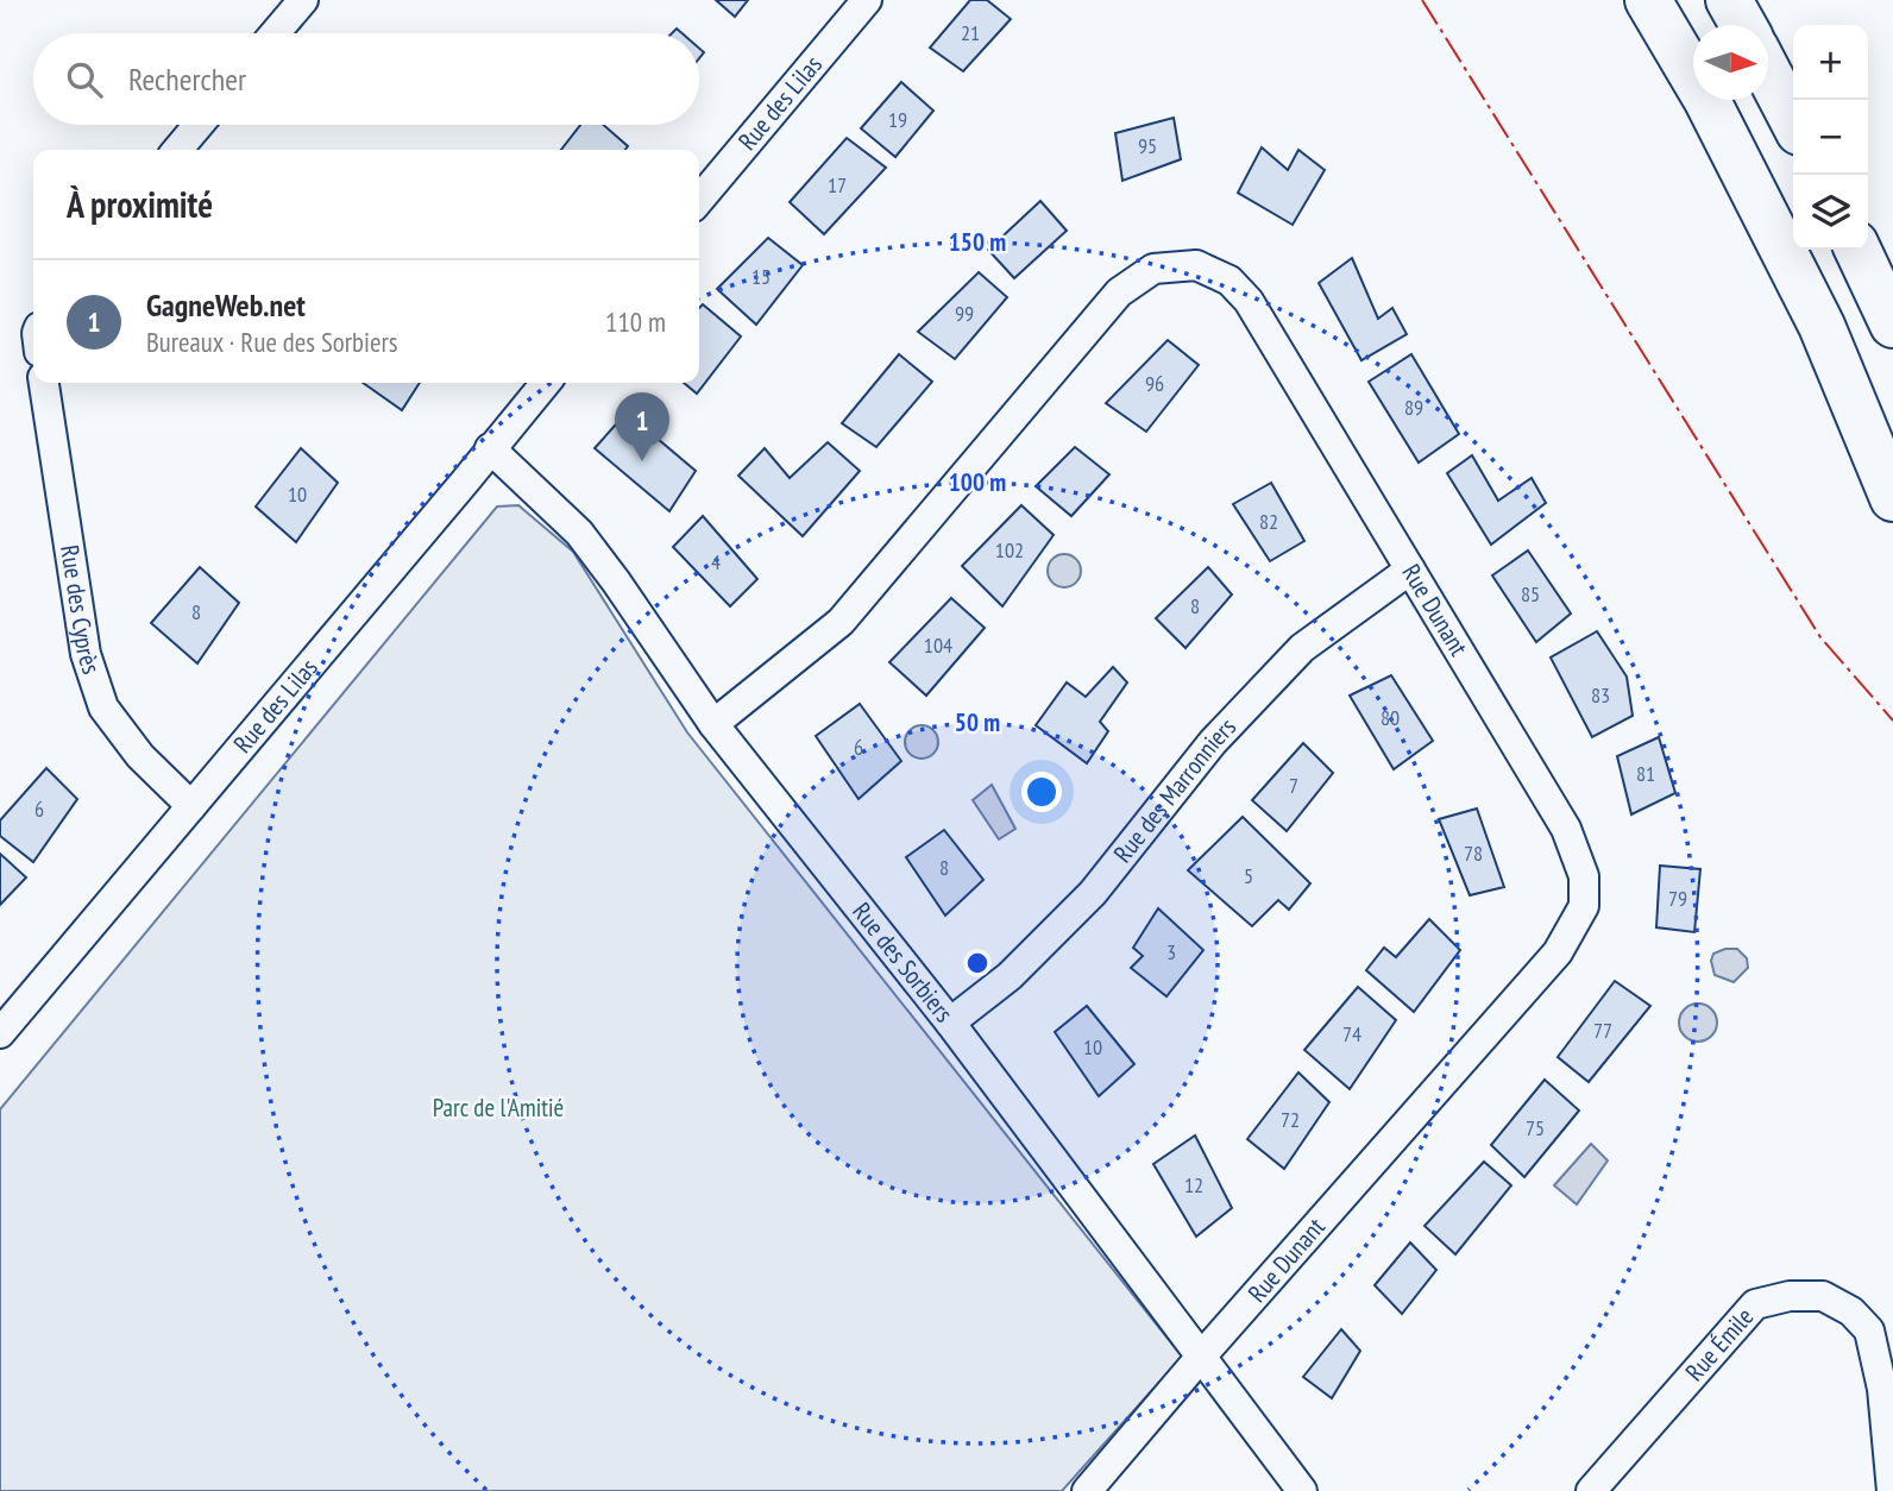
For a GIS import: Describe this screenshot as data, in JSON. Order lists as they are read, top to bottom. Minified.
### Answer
{"streets":{"street":["Rue des Lilas","Rue des Cyprès","Rue Dunant","Rue des Marronniers","Rue des Sorbiers","Rue Émile"]},"crossings":[["Rue des Lilas","Rue des Cyprès"],["Rue des Lilas","Rue des Sorbiers"],["Rue Dunant","Rue des Marronniers"],["Rue Dunant","Rue des Sorbiers"],["Rue des Marronniers","Rue des Sorbiers"]],"parks":["Parc de l'Amitié"],"house_numbers":["21","19","95","17","15","99","96","89","10","82","102","4","85","8","8","104","83","80","6","81","7","6","78","8","5","79","3","77","74","10","72","75","12"],"north":"right","page":{"map_buttons":["+","−"],"search":"Rechercher","heading":"À proximité","list":[{"mark":"1","name":"GagneWeb.net","note":"Bureaux · Rue des Sorbiers","value":"110 m"}],"pins":"1"},"rings":["150 m","100 m","50 m"]}
